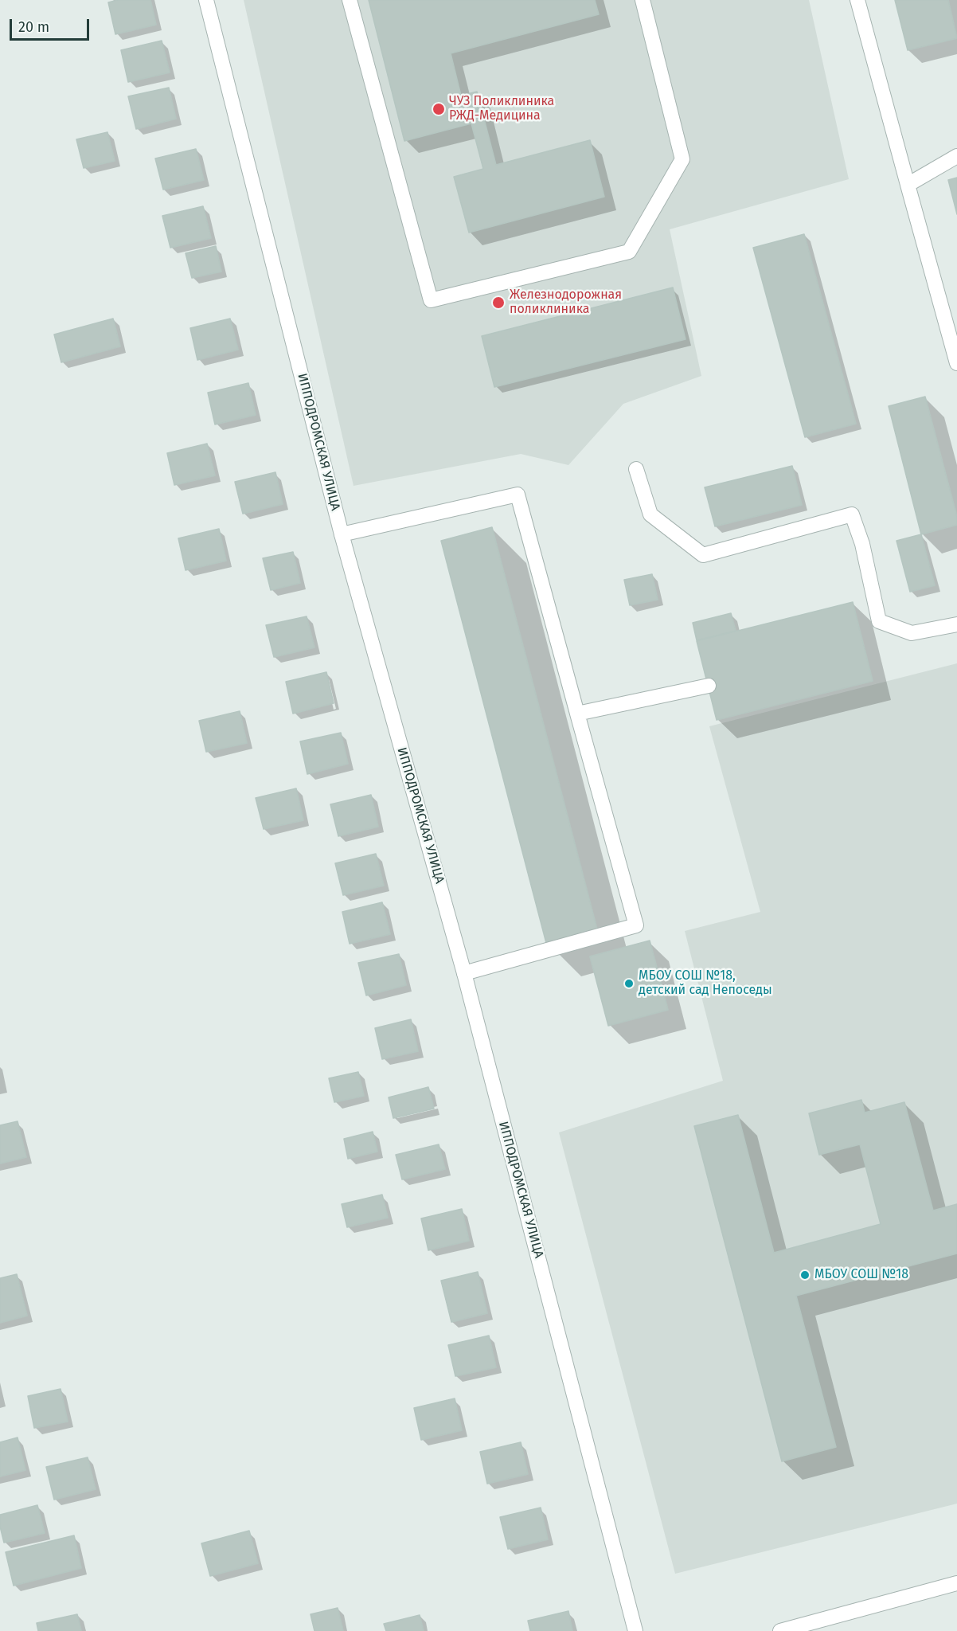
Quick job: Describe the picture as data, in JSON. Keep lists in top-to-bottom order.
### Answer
{
  "streets": {
    "street": ["ИППОДРОМСКАЯ УЛИЦА"]
  },
  "places": [
    "ЧУЗ Поликлиника РЖД-Медицина",
    "Железнодорожная поликлиника",
    "МБОУ СОШ №18, детский сад Непоседы",
    "МБОУ СОШ №18"
  ],
  "scale_bar": "20 m"
}
